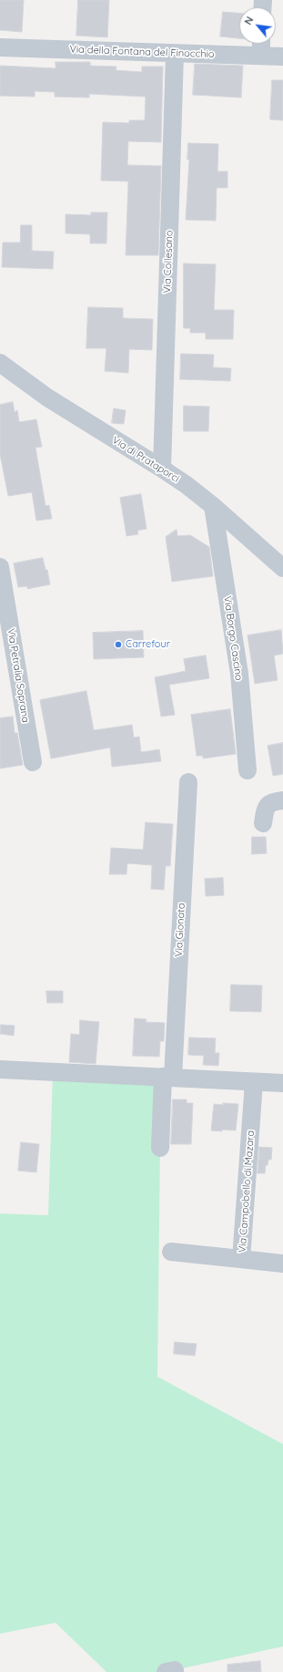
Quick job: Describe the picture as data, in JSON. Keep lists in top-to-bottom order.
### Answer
{
  "streets": {
    "street": [
      "Via della Fontana del Finocchio",
      "Via Collesano",
      "Via di Prataporci",
      "Via Borgo Cascino",
      "Via Petralia Soprana",
      "Via Gionata",
      "Via Campobello di Mazara"
    ]
  },
  "crossings": [
    ["Via della Fontana del Finocchio", "Via Collesano"],
    ["Via Collesano", "Via di Prataporci"],
    ["Via di Prataporci", "Via Borgo Cascino"]
  ],
  "places": ["Carrefour"],
  "north": "top left"
}
